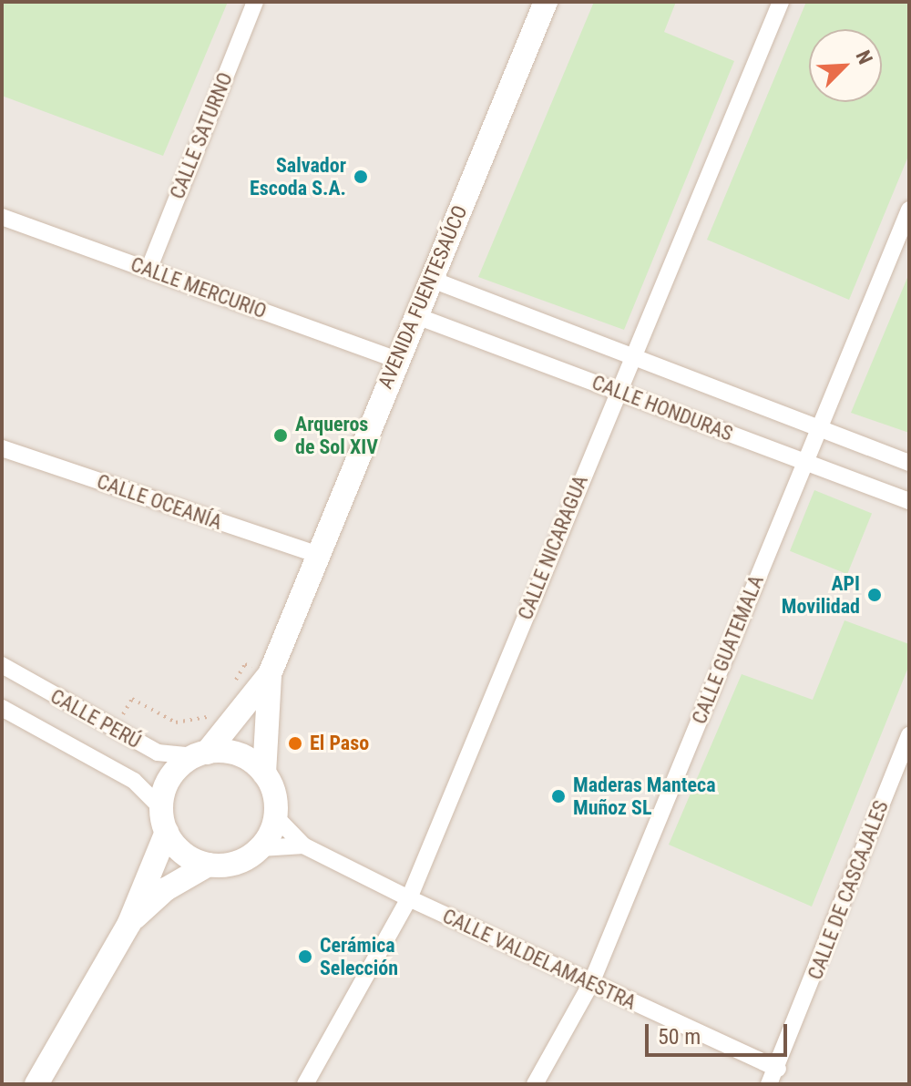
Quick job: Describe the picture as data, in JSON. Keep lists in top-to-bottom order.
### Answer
{
  "streets": {
    "street": [
      "CALLE SATURNO",
      "CALLE MERCURIO",
      "AVENIDA FUENTESAÚCO",
      "CALLE HONDURAS",
      "CALLE OCEANÍA",
      "CALLE NICARAGUA",
      "CALLE GUATEMALA",
      "CALLE PERÚ",
      "CALLE DE CASCAJALES",
      "CALLE VALDELAMAESTRA"
    ]
  },
  "crossings": [
    ["CALLE SATURNO", "CALLE MERCURIO"],
    ["CALLE MERCURIO", "AVENIDA FUENTESAÚCO"],
    ["AVENIDA FUENTESAÚCO", "CALLE HONDURAS"],
    ["AVENIDA FUENTESAÚCO", "CALLE OCEANÍA"],
    ["AVENIDA FUENTESAÚCO", "CALLE PERÚ"],
    ["AVENIDA FUENTESAÚCO", "CALLE VALDELAMAESTRA"],
    ["CALLE HONDURAS", "CALLE NICARAGUA"],
    ["CALLE HONDURAS", "CALLE GUATEMALA"],
    ["CALLE NICARAGUA", "CALLE VALDELAMAESTRA"],
    ["CALLE GUATEMALA", "CALLE VALDELAMAESTRA"],
    ["CALLE PERÚ", "CALLE VALDELAMAESTRA"],
    ["CALLE DE CASCAJALES", "CALLE VALDELAMAESTRA"]
  ],
  "places": [
    "Salvador Escoda S.A.",
    "Arqueros de Sol XIV",
    "API Movilidad",
    "El Paso",
    "Maderas Manteca Muñoz SL",
    "Cerámica Selección"
  ],
  "scale_bar": "50 m",
  "north": "top right"
}
